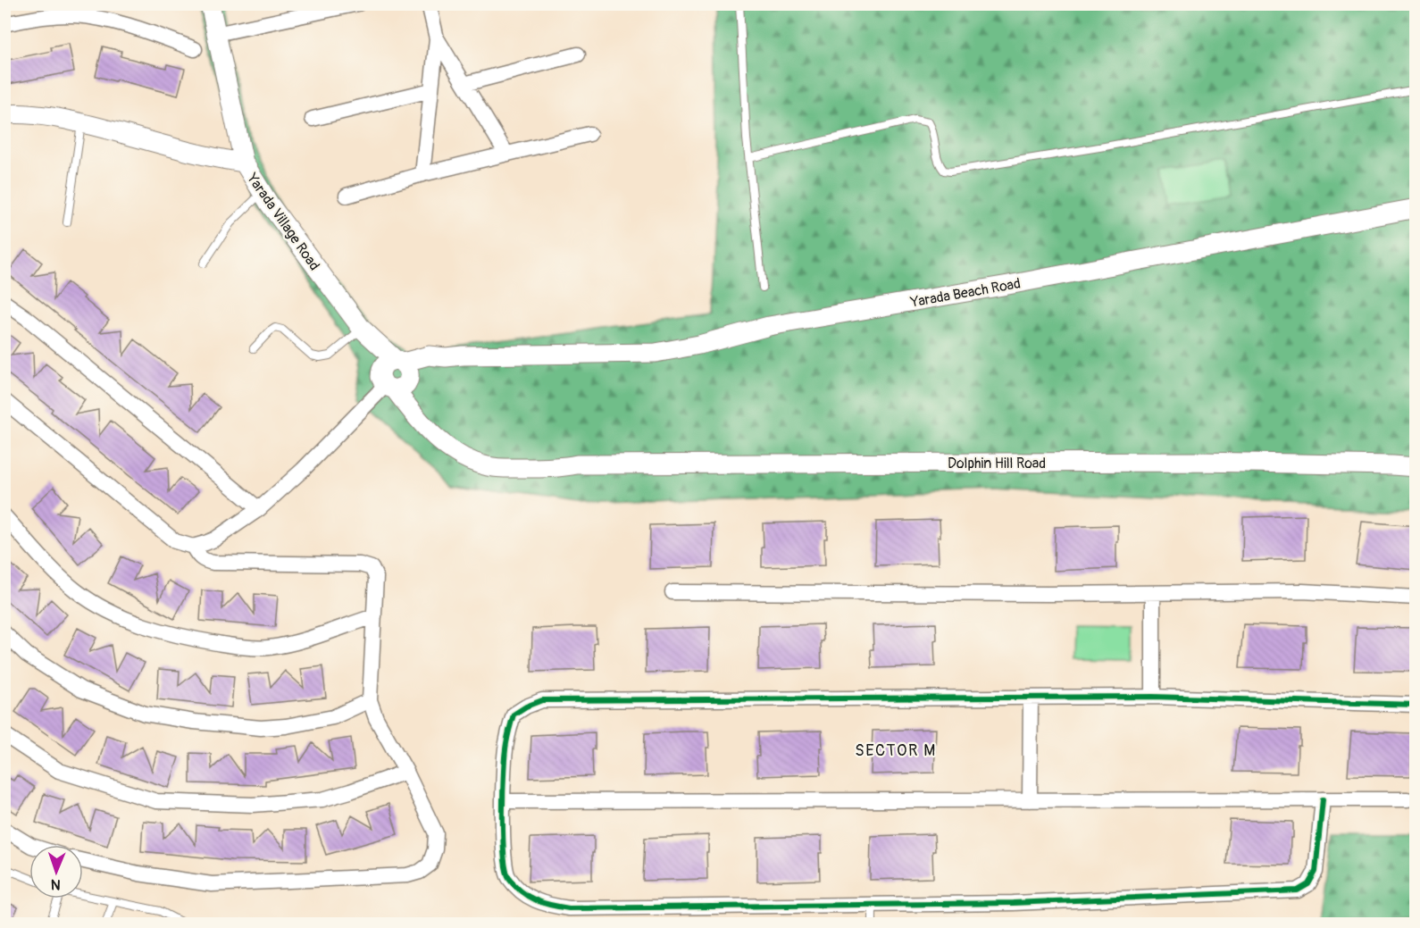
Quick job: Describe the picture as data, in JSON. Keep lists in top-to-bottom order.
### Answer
{
  "streets": {
    "street": ["Yarada Village Road", "Yarada Beach Road", "Dolphin Hill Road"]
  },
  "crossings": [
    ["Yarada Village Road", "Yarada Beach Road"],
    ["Yarada Village Road", "Dolphin Hill Road"],
    ["Yarada Beach Road", "Dolphin Hill Road"]
  ],
  "districts": ["SECTOR M"],
  "north": "bottom"
}
